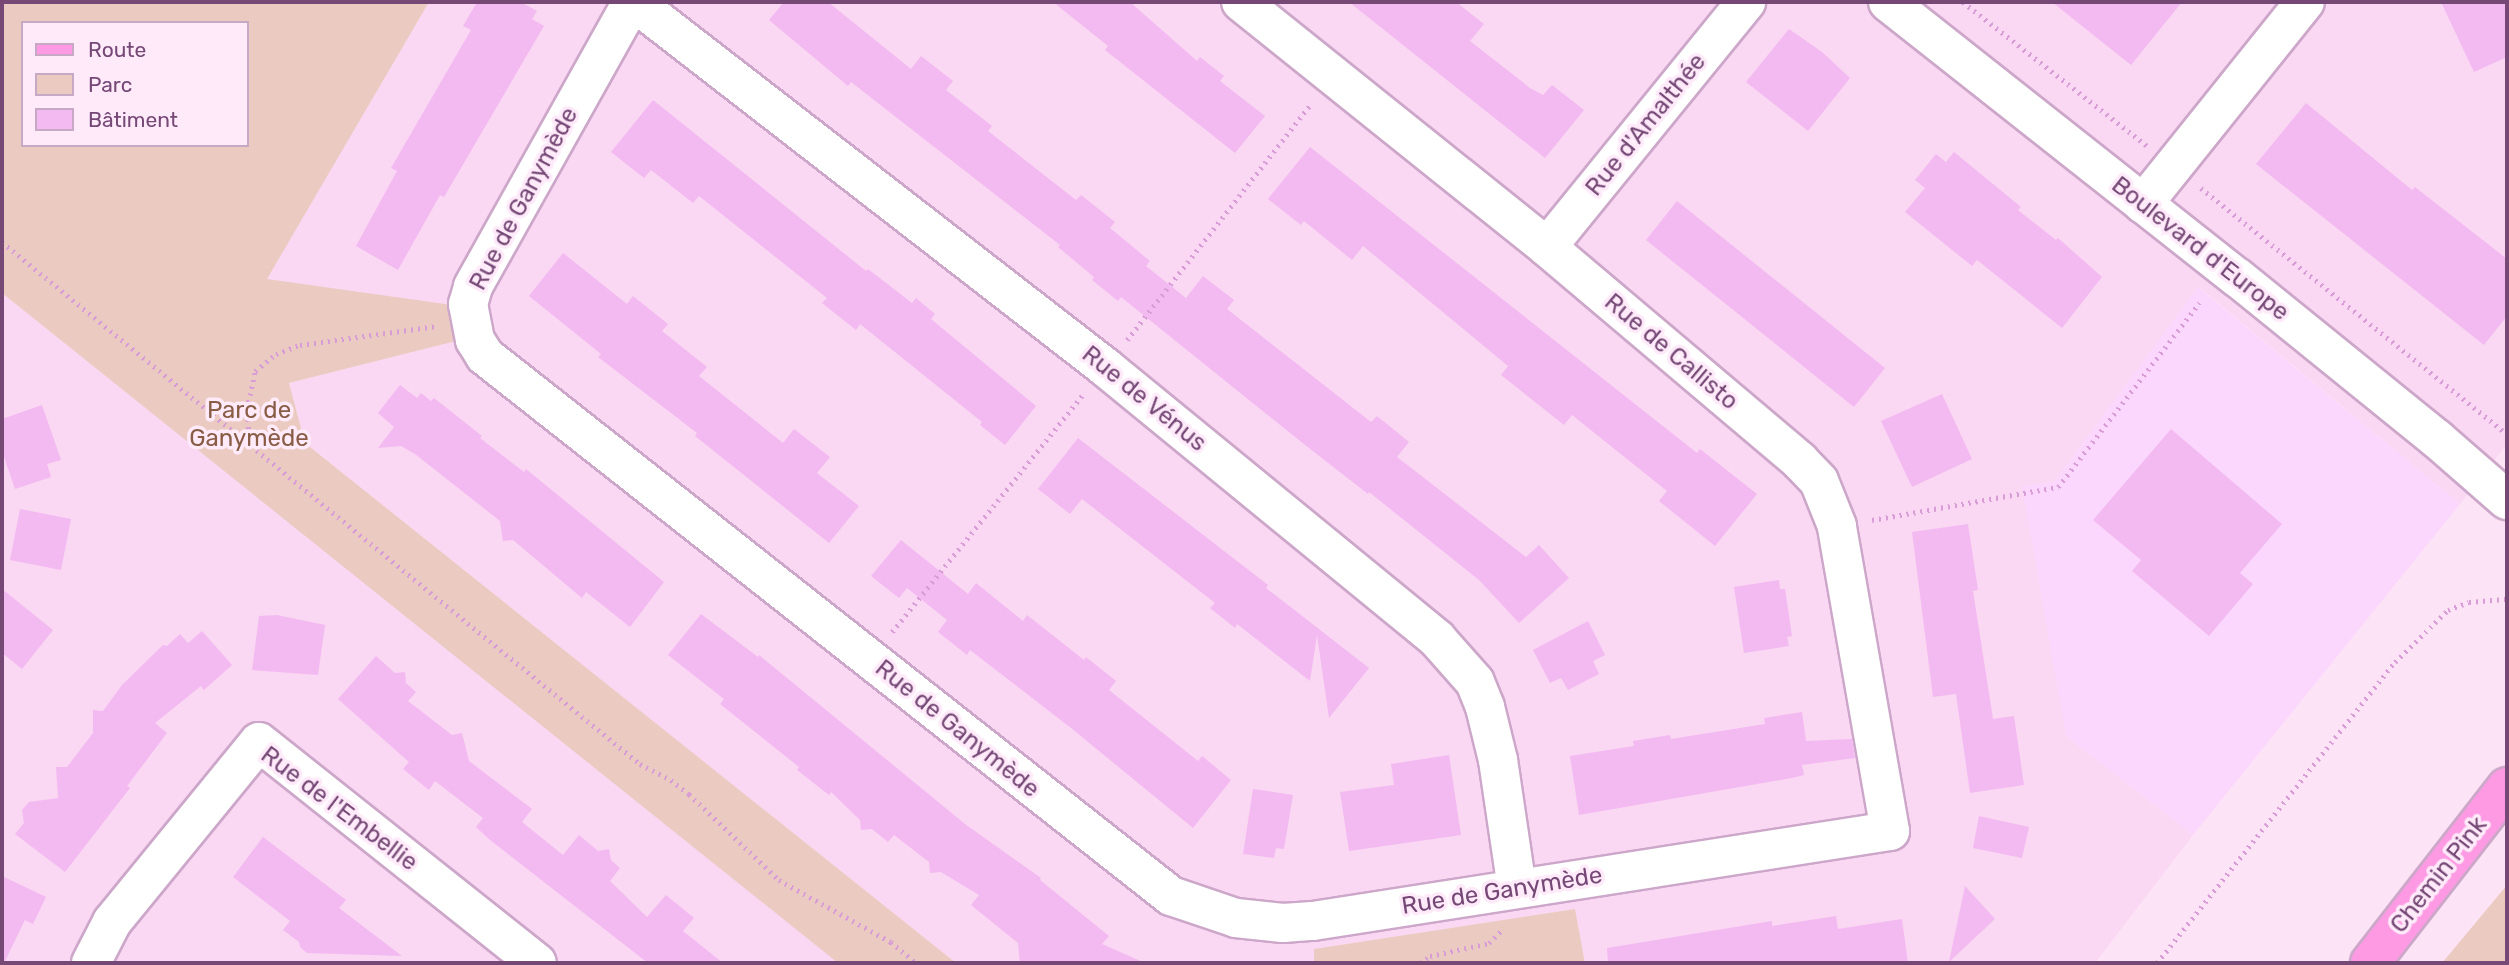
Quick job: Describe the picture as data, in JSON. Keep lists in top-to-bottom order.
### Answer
{
  "streets": {
    "main road": ["Chemin Pink"],
    "street": [
      "Rue d'Amalthée",
      "Rue de Ganymède",
      "Boulevard d'Europe",
      "Rue de Callisto",
      "Rue de Vénus",
      "Rue de l'Embellie"
    ]
  },
  "crossings": [
    ["Rue d'Amalthée", "Rue de Callisto"],
    ["Rue de Ganymède", "Rue de Callisto"],
    ["Rue de Ganymède", "Rue de Vénus"]
  ],
  "parks": ["Parc de Ganymède"],
  "legend": ["Route", "Parc", "Bâtiment"]
}
